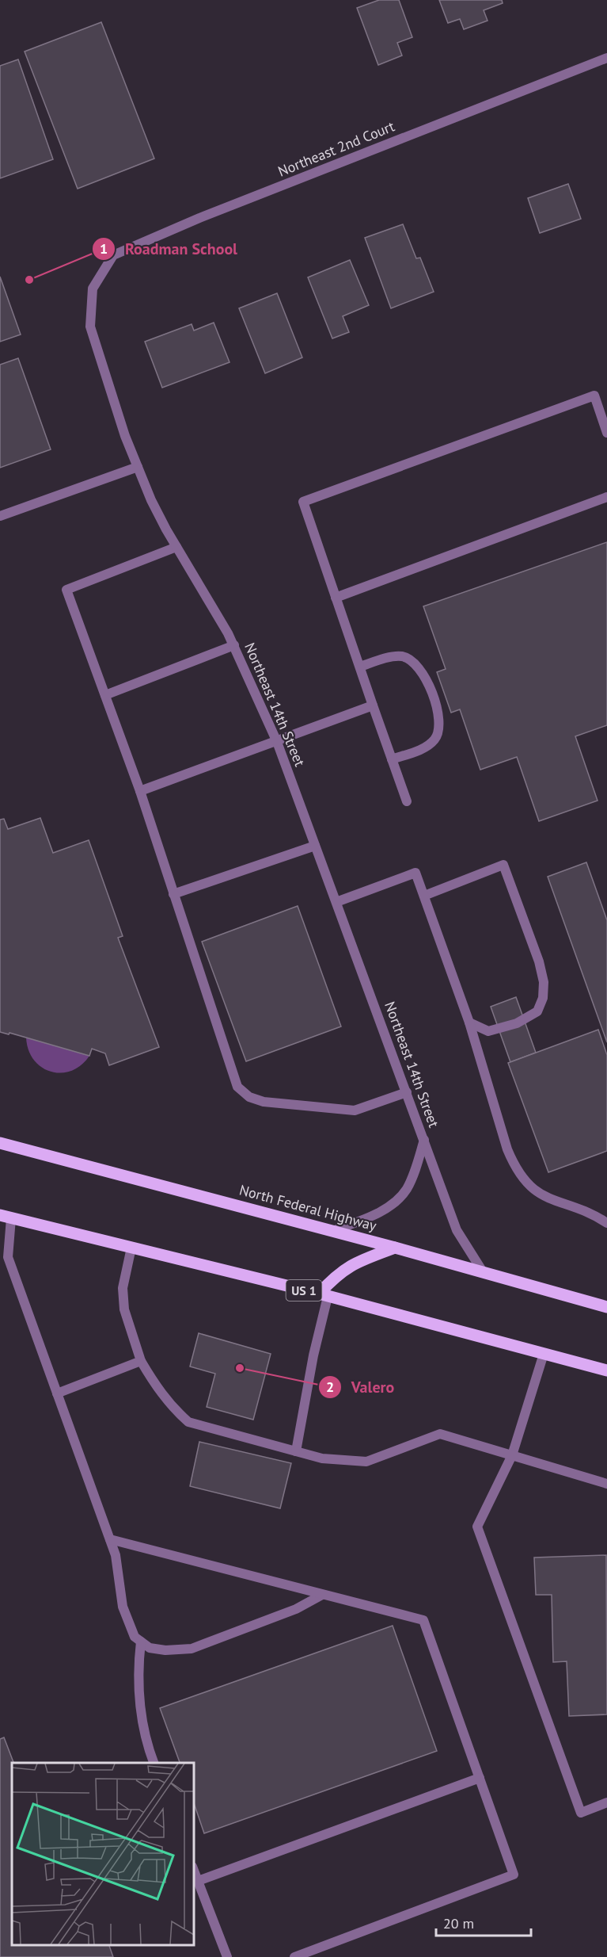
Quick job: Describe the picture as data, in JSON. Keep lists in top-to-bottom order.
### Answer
{
  "streets": {
    "main road": ["North Federal Highway", "US 1"],
    "street": ["Northeast 2nd Court", "Northeast 14th Street"]
  },
  "crossings": [
    ["Northeast 2nd Court", "Northeast 14th Street"],
    ["Northeast 14th Street", "North Federal Highway"]
  ],
  "places": ["Roadman School", "Valero"],
  "scale_bar": "20 m"
}
